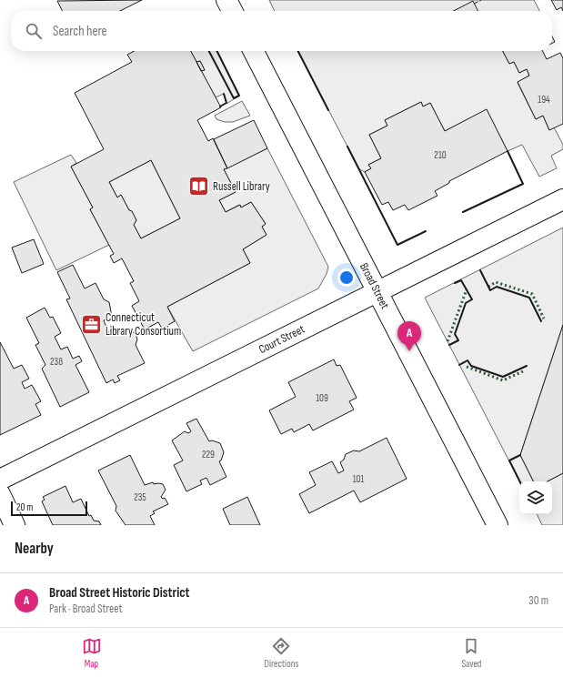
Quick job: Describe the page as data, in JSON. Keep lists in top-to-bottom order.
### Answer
{
  "streets": {
    "street": ["Broad Street", "Court Street"]
  },
  "crossings": [
    ["Broad Street", "Court Street"]
  ],
  "places": {
    "library": ["Russell Library"],
    "office": ["Connecticut Library Consortium"]
  },
  "house_numbers": [
    "194",
    "210",
    "238",
    "109",
    "229",
    "101",
    "235"
  ],
  "scale_bar": "20 m",
  "page": {
    "search": "Search here",
    "pins": "A",
    "scale": "20 m",
    "heading": "Nearby",
    "list": [
      {
        "mark": "A",
        "name": "Broad Street Historic District",
        "note": "Park · Broad Street",
        "value": "30 m"
      }
    ],
    "nav": ["Map", "Directions", "Saved"]
  }
}
